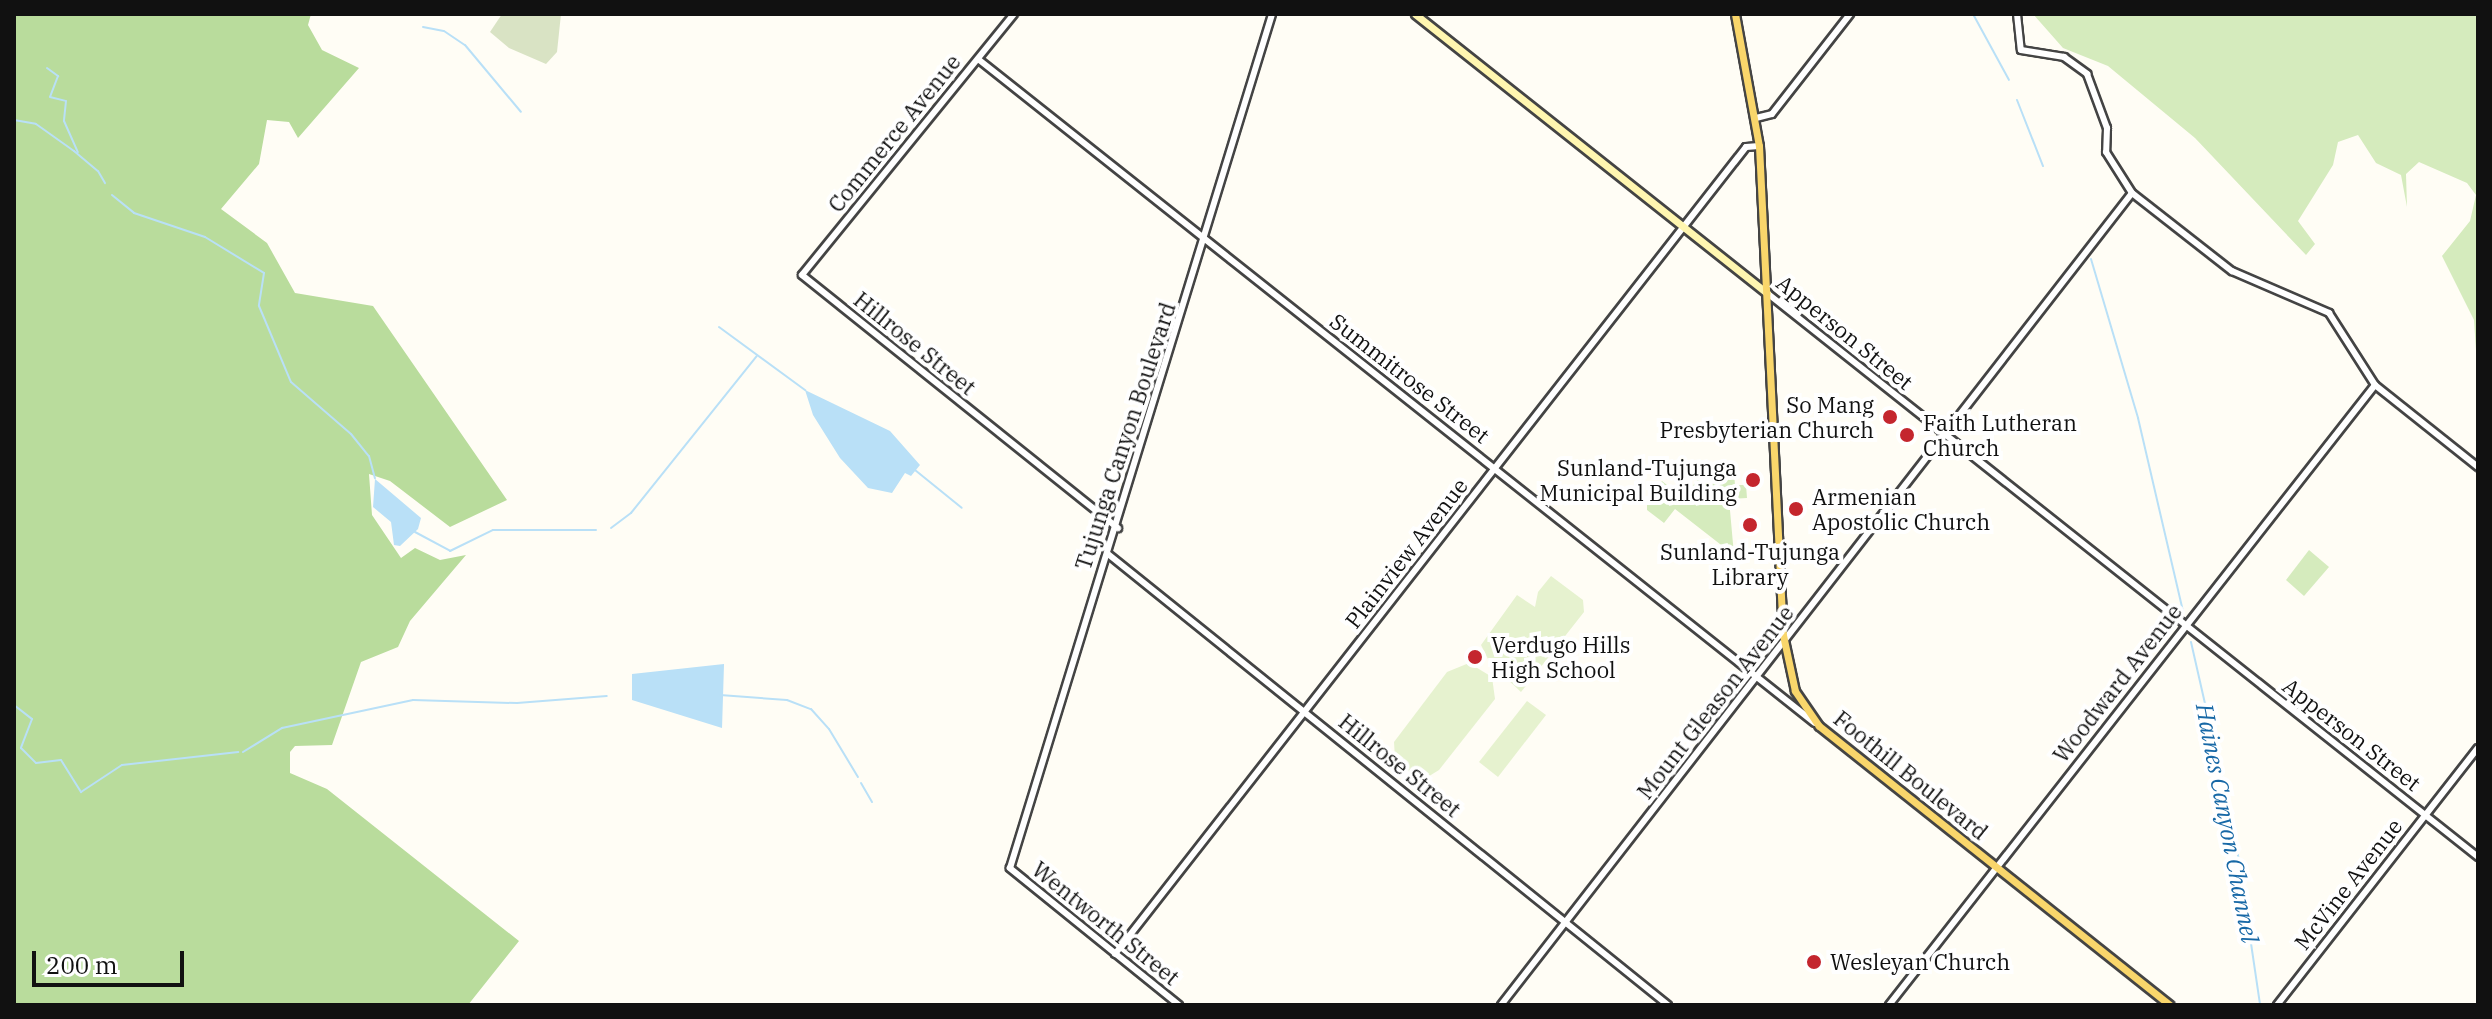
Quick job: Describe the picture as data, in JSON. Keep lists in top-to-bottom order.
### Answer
{
  "streets": {
    "main road": ["Apperson Street", "Foothill Boulevard"],
    "street": [
      "Commerce Avenue",
      "Hillrose Street",
      "Summitrose Street",
      "Tujunga Canyon Boulevard",
      "Plainview Avenue",
      "Woodward Avenue",
      "Mount Gleason Avenue",
      "McVine Avenue",
      "Wentworth Street"
    ]
  },
  "crossings": [
    ["Commerce Avenue", "Hillrose Street"],
    ["Commerce Avenue", "Summitrose Street"],
    ["Apperson Street", "Plainview Avenue"],
    ["Apperson Street", "Woodward Avenue"],
    ["Apperson Street", "Mount Gleason Avenue"],
    ["Apperson Street", "Foothill Boulevard"],
    ["Apperson Street", "McVine Avenue"],
    ["Hillrose Street", "Tujunga Canyon Boulevard"],
    ["Hillrose Street", "Plainview Avenue"],
    ["Hillrose Street", "Mount Gleason Avenue"],
    ["Summitrose Street", "Tujunga Canyon Boulevard"],
    ["Summitrose Street", "Plainview Avenue"],
    ["Summitrose Street", "Mount Gleason Avenue"],
    ["Summitrose Street", "Foothill Boulevard"],
    ["Tujunga Canyon Boulevard", "Wentworth Street"],
    ["Plainview Avenue", "Foothill Boulevard"],
    ["Plainview Avenue", "Wentworth Street"],
    ["Woodward Avenue", "Foothill Boulevard"],
    ["Mount Gleason Avenue", "Foothill Boulevard"]
  ],
  "water": ["Haines Canyon Channel"],
  "places": [
    "So Mang Presbyterian Church",
    "Faith Lutheran Church",
    "Sunland-Tujunga Municipal Building",
    "Armenian Apostolic Church",
    "Sunland-Tujunga Library",
    "Verdugo Hills High School",
    "Wesleyan Church"
  ],
  "scale_bar": "200 m"
}
